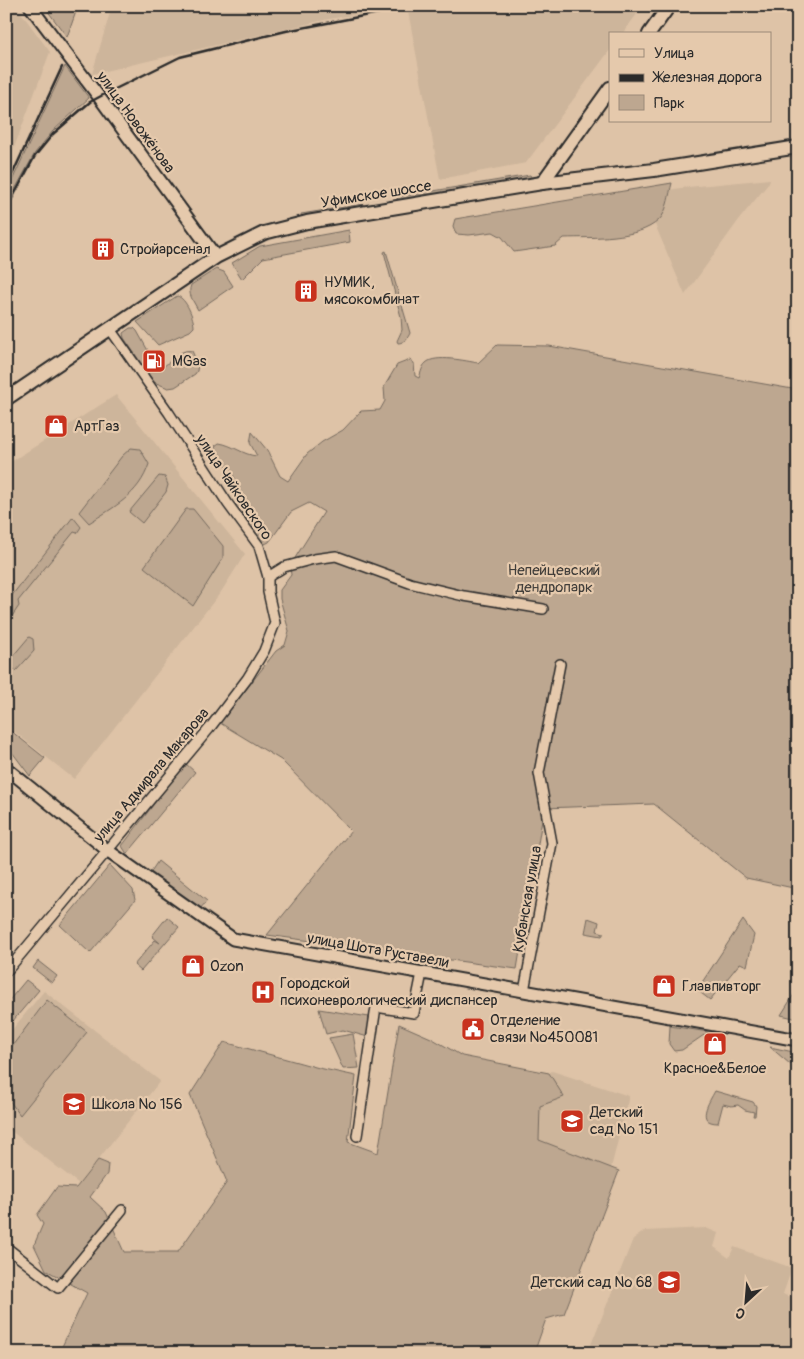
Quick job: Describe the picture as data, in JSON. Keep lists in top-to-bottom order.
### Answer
{
  "streets": {
    "main road": ["Уфимское шоссе"],
    "street": [
      "улица Новожёнова",
      "улица Чайковского",
      "улица Адмирала Макарова",
      "Кубанская улица",
      "улица Шота Руставели"
    ]
  },
  "crossings": [
    ["улица Новожёнова", "Уфимское шоссе"],
    ["Уфимское шоссе", "улица Чайковского"],
    ["улица Чайковского", "улица Адмирала Макарова"],
    ["улица Адмирала Макарова", "улица Шота Руставели"],
    ["Кубанская улица", "улица Шота Руставели"]
  ],
  "parks": ["Непейцевский дендропарк"],
  "places": {
    "building": ["Стройарсенал", "НУМИК, мясокомбинат"],
    "fuel station": ["MGas"],
    "shop": [
      "АртГаз",
      "Ozon",
      "Главпивторг",
      "Красное&Белое"
    ],
    "hospital": ["Городской психоневрологический диспансер"],
    "public building": ["Отделение связи №450081"],
    "school or university": ["Школа № 156", "Детский сад № 151", "Детский сад № 68"]
  },
  "legend": ["Улица", "Железная дорога", "Парк"],
  "north": "bottom left"
}
